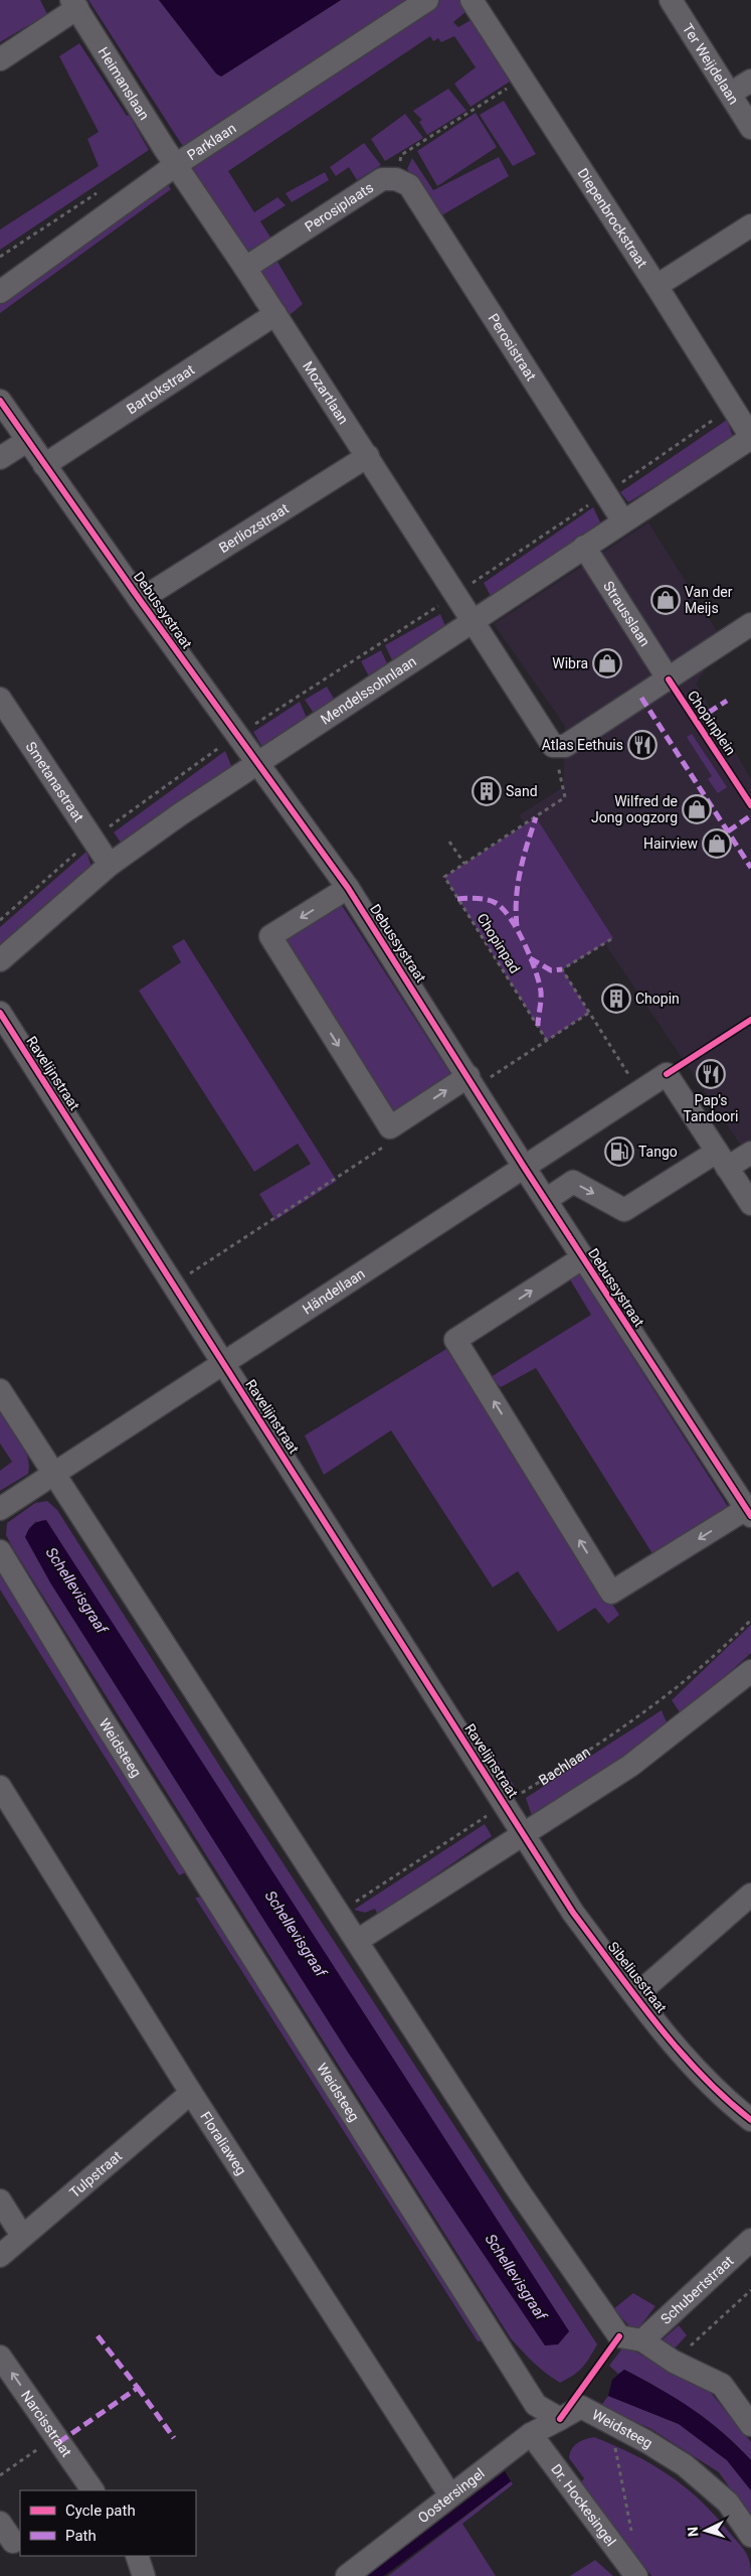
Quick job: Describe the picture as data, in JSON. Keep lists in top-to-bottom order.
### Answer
{
  "streets": {
    "street": [
      "Ter Weijdelaan",
      "Heimanslaan",
      "Parklaan",
      "Perosiplaats",
      "Diepenbrockstraat",
      "Perosistraat",
      "Bartokstraat",
      "Mozartlaan",
      "Berliozstraat",
      "Debussystraat",
      "Strausslaan",
      "Mendelssohnlaan",
      "Smetanastraat",
      "Ravelijnstraat",
      "Händellaan",
      "Weidsteeg",
      "Sibeliusstraat",
      "Floraliaweg",
      "Tulpstraat",
      "Schubertstraat",
      "Narcisstraat",
      "Oostersingel",
      "Dr. Hockesingel"
    ],
    "path": ["Chopinpad", "Bachlaan"],
    "cycle path": ["Chopinplein"]
  },
  "crossings": [
    ["Heimanslaan", "Parklaan"],
    ["Heimanslaan", "Mozartlaan"],
    ["Parklaan", "Mozartlaan"],
    ["Perosiplaats", "Perosistraat"],
    ["Perosiplaats", "Mozartlaan"],
    ["Diepenbrockstraat", "Mendelssohnlaan"],
    ["Perosistraat", "Mendelssohnlaan"],
    ["Bartokstraat", "Mozartlaan"],
    ["Bartokstraat", "Debussystraat"],
    ["Mozartlaan", "Berliozstraat"],
    ["Mozartlaan", "Mendelssohnlaan"],
    ["Berliozstraat", "Debussystraat"],
    ["Debussystraat", "Mendelssohnlaan"],
    ["Debussystraat", "Händellaan"],
    ["Strausslaan", "Mendelssohnlaan"],
    ["Mendelssohnlaan", "Smetanastraat"],
    ["Ravelijnstraat", "Händellaan"],
    ["Ravelijnstraat", "Bachlaan"],
    ["Ravelijnstraat", "Sibeliusstraat"],
    ["Weidsteeg", "Oostersingel"],
    ["Floraliaweg", "Tulpstraat"],
    ["Floraliaweg", "Oostersingel"],
    ["Oostersingel", "Dr. Hockesingel"]
  ],
  "one_way": ["Narcisstraat"],
  "water": ["Schellevisgraaf"],
  "places": {
    "shop": [
      "Van der Meijs",
      "Wibra",
      "Wilfred de Jong oogzorg",
      "Hairview"
    ],
    "restaurant": ["Atlas Eethuis", "Pap's Tandoori"],
    "building": ["Sand", "Chopin"],
    "fuel station": ["Tango"]
  },
  "legend": ["Cycle path", "Path"],
  "north": "left"
}
